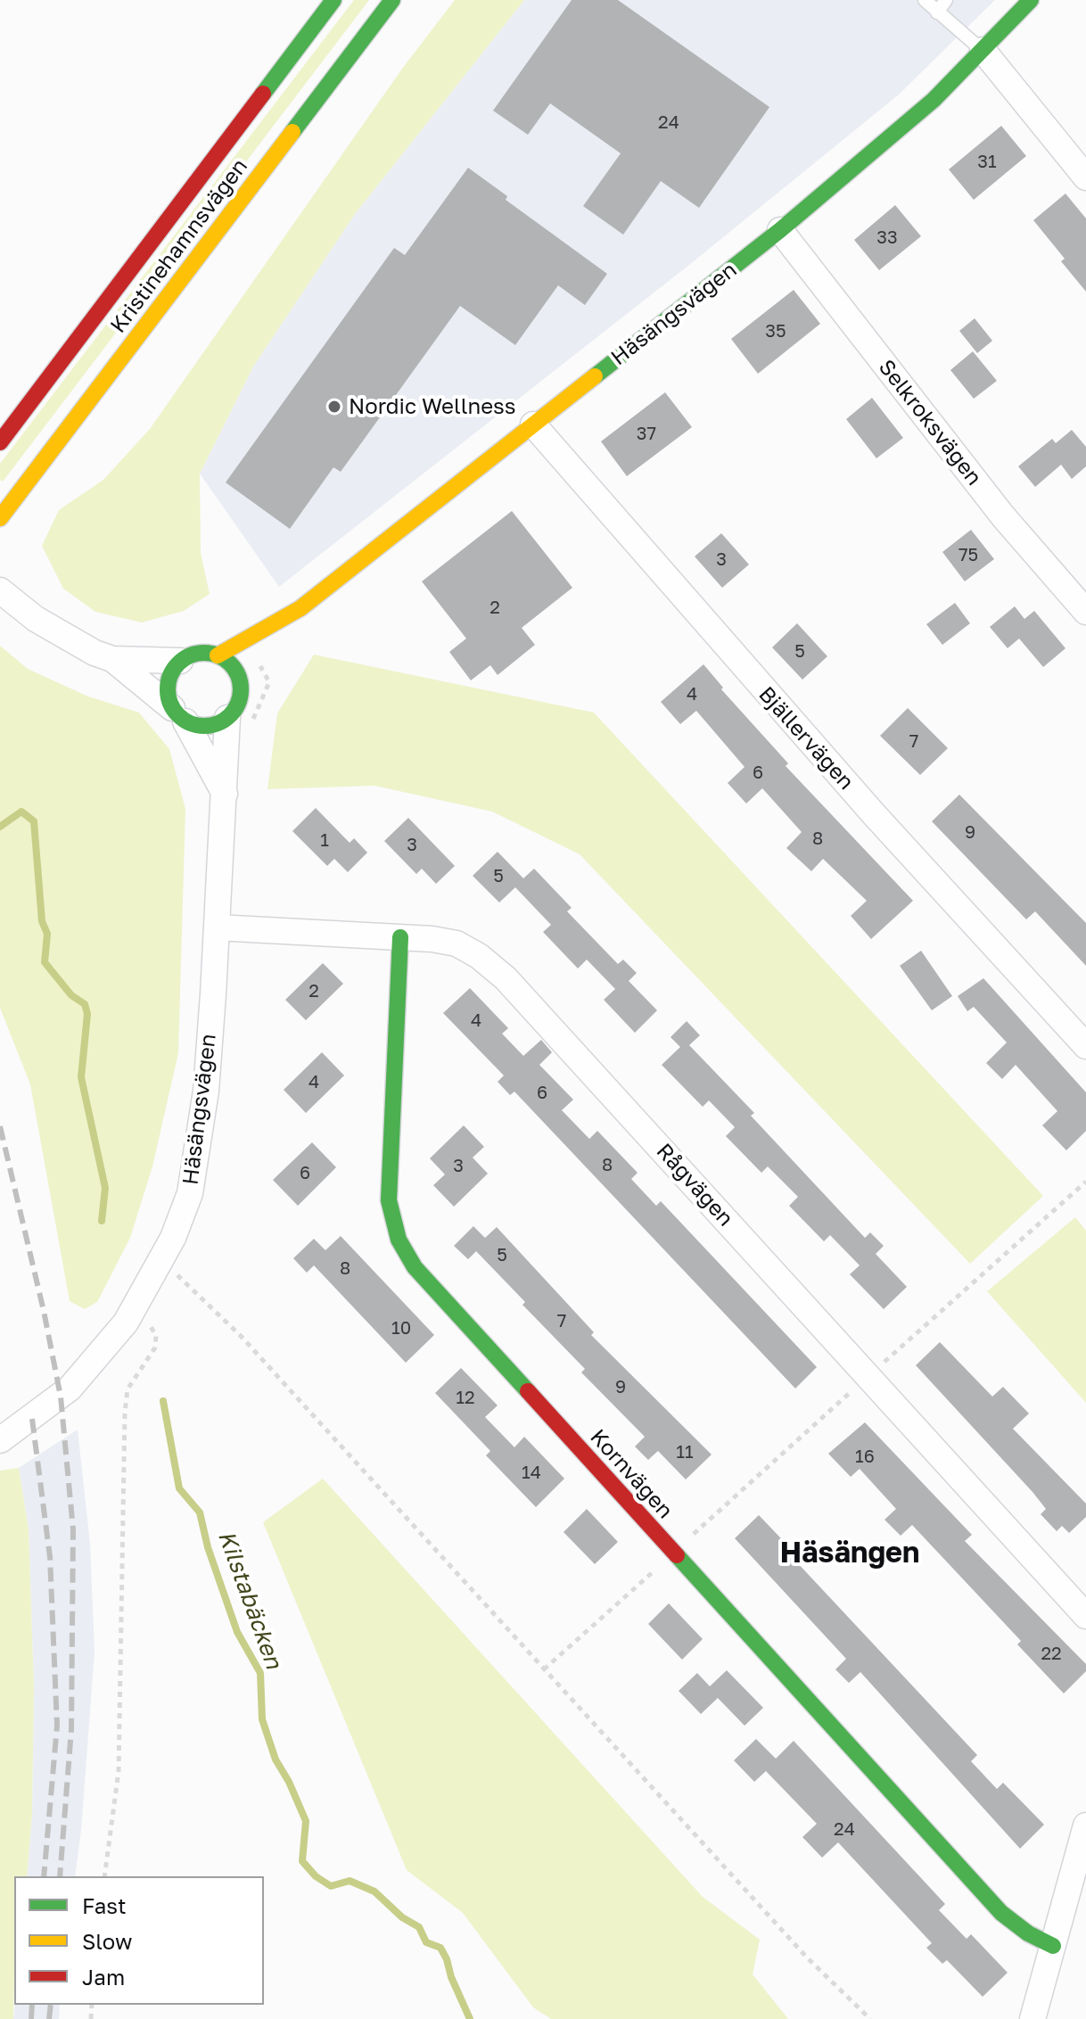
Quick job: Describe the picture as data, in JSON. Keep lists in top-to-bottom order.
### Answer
{
  "streets": {
    "main road": ["Kristinehamnsvägen", "Häsängsvägen", "Kornvägen"],
    "street": ["Selkroksvägen", "Bjällervägen", "Rågvägen"]
  },
  "crossings": [
    ["Häsängsvägen", "Selkroksvägen"],
    ["Häsängsvägen", "Bjällervägen"],
    ["Häsängsvägen", "Rågvägen"],
    ["Rågvägen", "Kornvägen"]
  ],
  "districts": ["Häsängen"],
  "water": ["Kilstabäcken"],
  "places": ["Nordic Wellness"],
  "house_numbers": [
    "24",
    "31",
    "33",
    "35",
    "37",
    "75",
    "3",
    "2",
    "5",
    "4",
    "7",
    "6",
    "9",
    "8",
    "1",
    "3",
    "5",
    "2",
    "4",
    "4",
    "6",
    "8",
    "3",
    "6",
    "5",
    "8",
    "7",
    "10",
    "9",
    "12",
    "11",
    "16",
    "14",
    "22",
    "24"
  ],
  "legend": ["Fast", "Slow", "Jam"]
}
